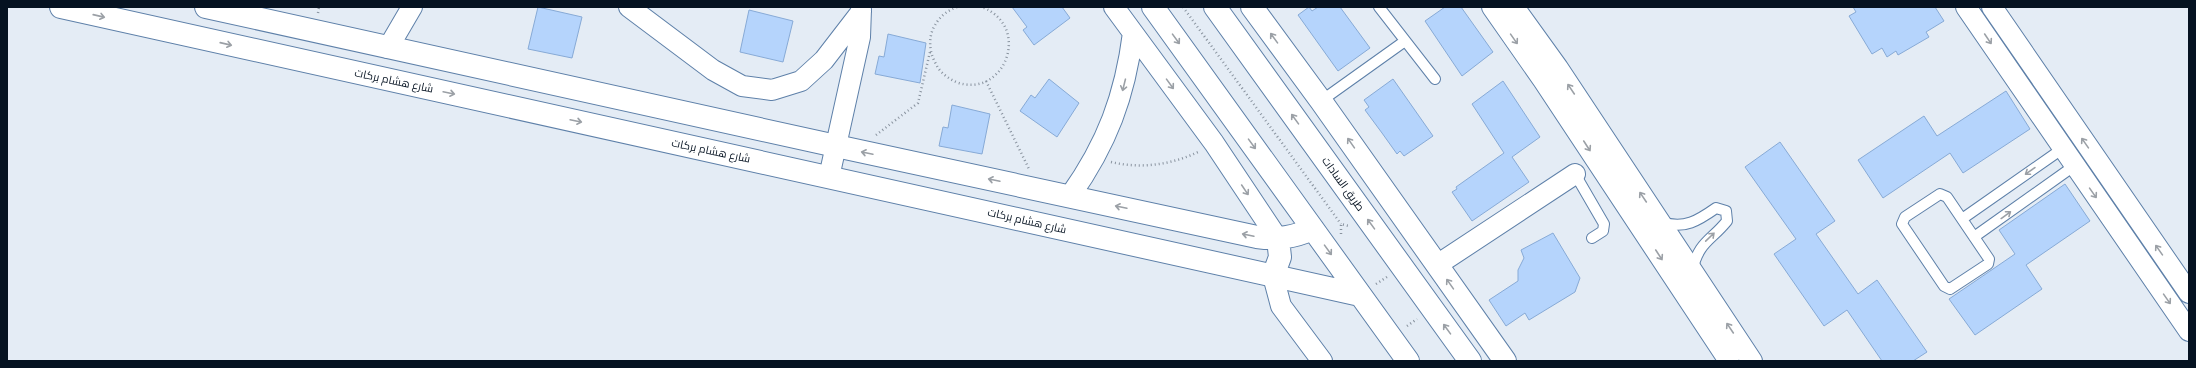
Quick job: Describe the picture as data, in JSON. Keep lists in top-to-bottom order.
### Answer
{
  "streets": {
    "street": ["شارع هشام بركات", "طريق السادات"]
  }
}
